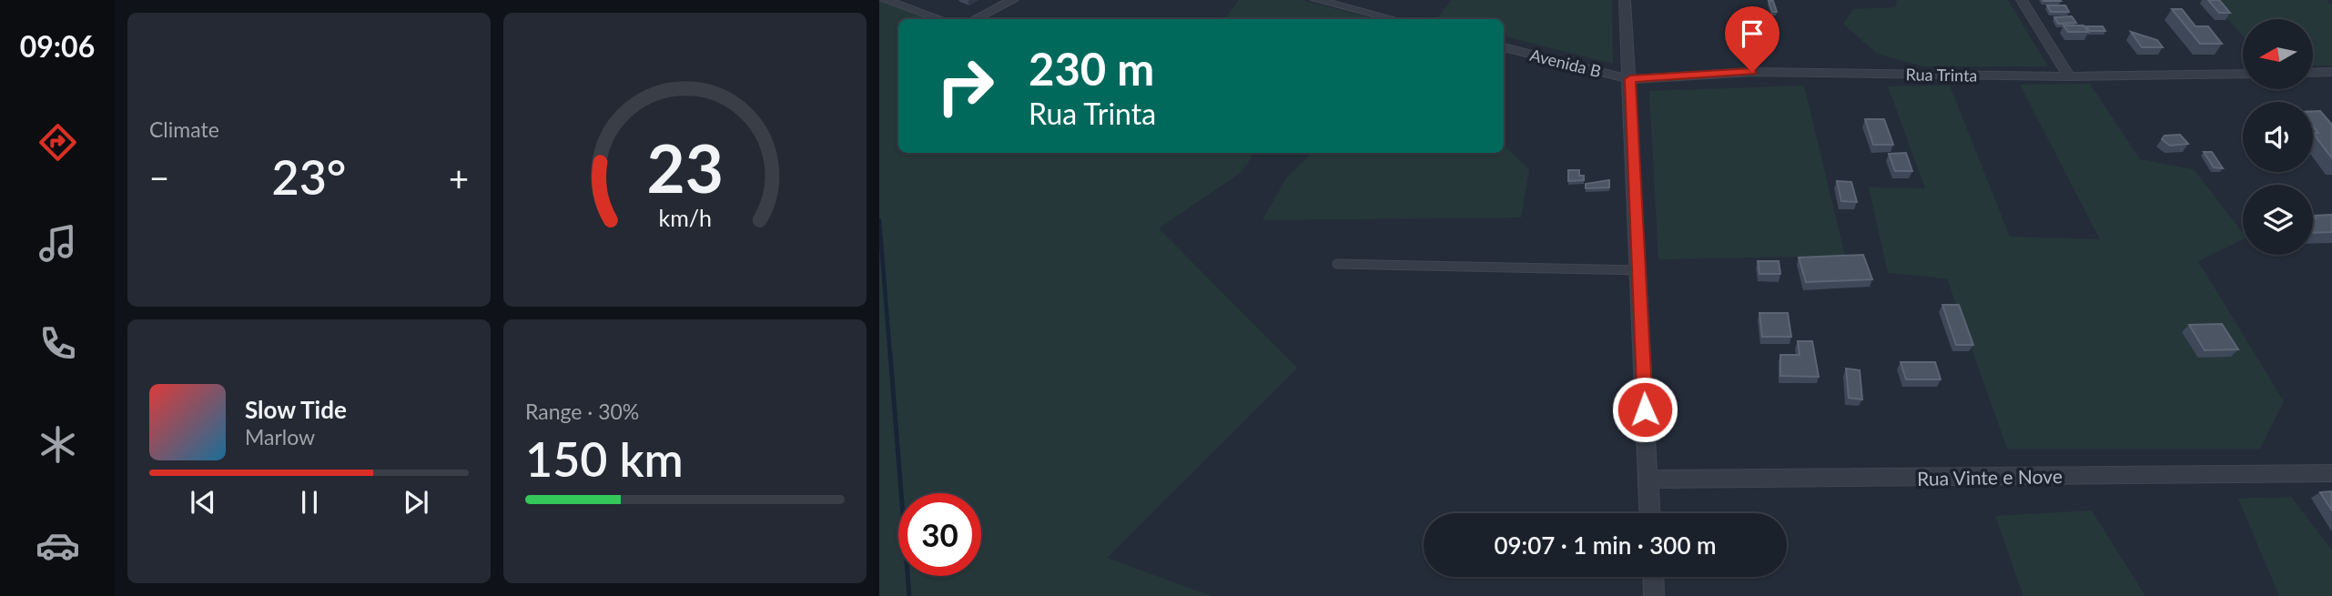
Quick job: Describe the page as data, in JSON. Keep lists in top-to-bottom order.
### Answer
{
  "streets": {
    "street": ["Avenida B", "Rua Trinta", "Rua Vinte e Nove"]
  },
  "crossings": [
    ["Avenida B", "Rua Trinta"]
  ],
  "north": "left",
  "page": {
    "tabs": "09:06",
    "tile": [
      "Climate",
      ["Range · 30%", "150 km"]
    ],
    "turn": ["230 m", "Rua Trinta"],
    "heat": ["−", "23°", "+"],
    "song": ["Slow Tide", "Marlow"],
    "limit": "30",
    "trip": "09:07 · 1 min · 300 m",
    "gauge": ["23", "km/h"]
  }
}
